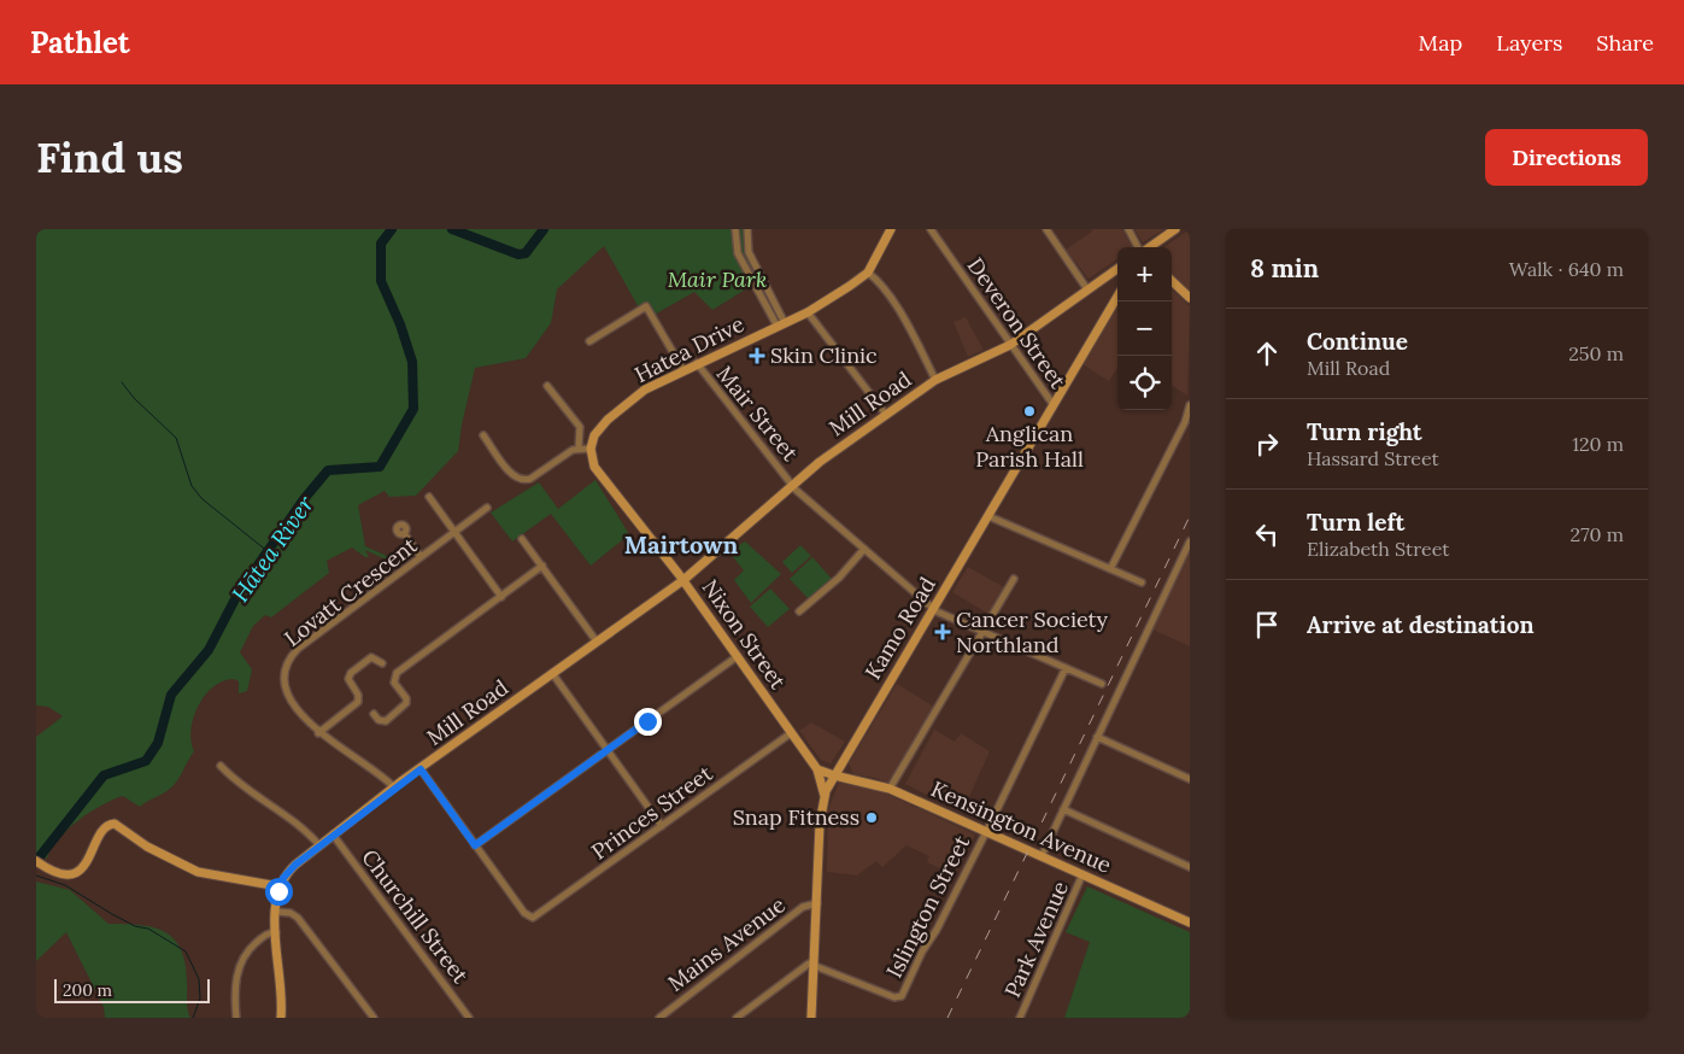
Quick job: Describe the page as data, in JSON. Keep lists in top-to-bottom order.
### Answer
{
  "streets": {
    "main road": [
      "Hatea Drive",
      "Mill Road",
      "Kamo Road",
      "Nixon Street",
      "Kensington Avenue"
    ],
    "street": [
      "Deveron Street",
      "Mair Street",
      "Lovatt Crescent",
      "Princes Street",
      "Islington Street",
      "Churchill Street",
      "Park Avenue",
      "Mains Avenue"
    ]
  },
  "crossings": [
    ["Deveron Street", "Mill Road"],
    ["Deveron Street", "Kamo Road"],
    ["Hatea Drive", "Mair Street"],
    ["Hatea Drive", "Nixon Street"],
    ["Mill Road", "Mair Street"],
    ["Mill Road", "Lovatt Crescent"],
    ["Mill Road", "Nixon Street"],
    ["Mill Road", "Churchill Street"],
    ["Mair Street", "Kamo Road"],
    ["Mair Street", "Islington Street"],
    ["Kamo Road", "Kensington Avenue"],
    ["Kamo Road", "Islington Street"],
    ["Kamo Road", "Mains Avenue"],
    ["Nixon Street", "Princes Street"],
    ["Kensington Avenue", "Islington Street"],
    ["Kensington Avenue", "Park Avenue"]
  ],
  "districts": ["Mairtown"],
  "water": ["Hātea River"],
  "parks": ["Mair Park"],
  "places": {
    "health": ["Skin Clinic", "Cancer Society Northland"],
    "other": ["Anglican Parish Hall", "Snap Fitness"]
  },
  "scale_bar": "200 m",
  "page": {
    "header": "Pathlet",
    "nav": ["Map", "Layers", "Share"],
    "buttons": "Directions",
    "title": "Find us",
    "heading": ["8 min", "Walk · 640 m"],
    "map_buttons": ["+", "−"],
    "list": [
      ["Continue", "Mill Road", "250 m"],
      ["Turn right", "Hassard Street", "120 m"],
      ["Turn left", "Elizabeth Street", "270 m"],
      "Arrive at destination"
    ],
    "scale": "200 m"
  }
}
